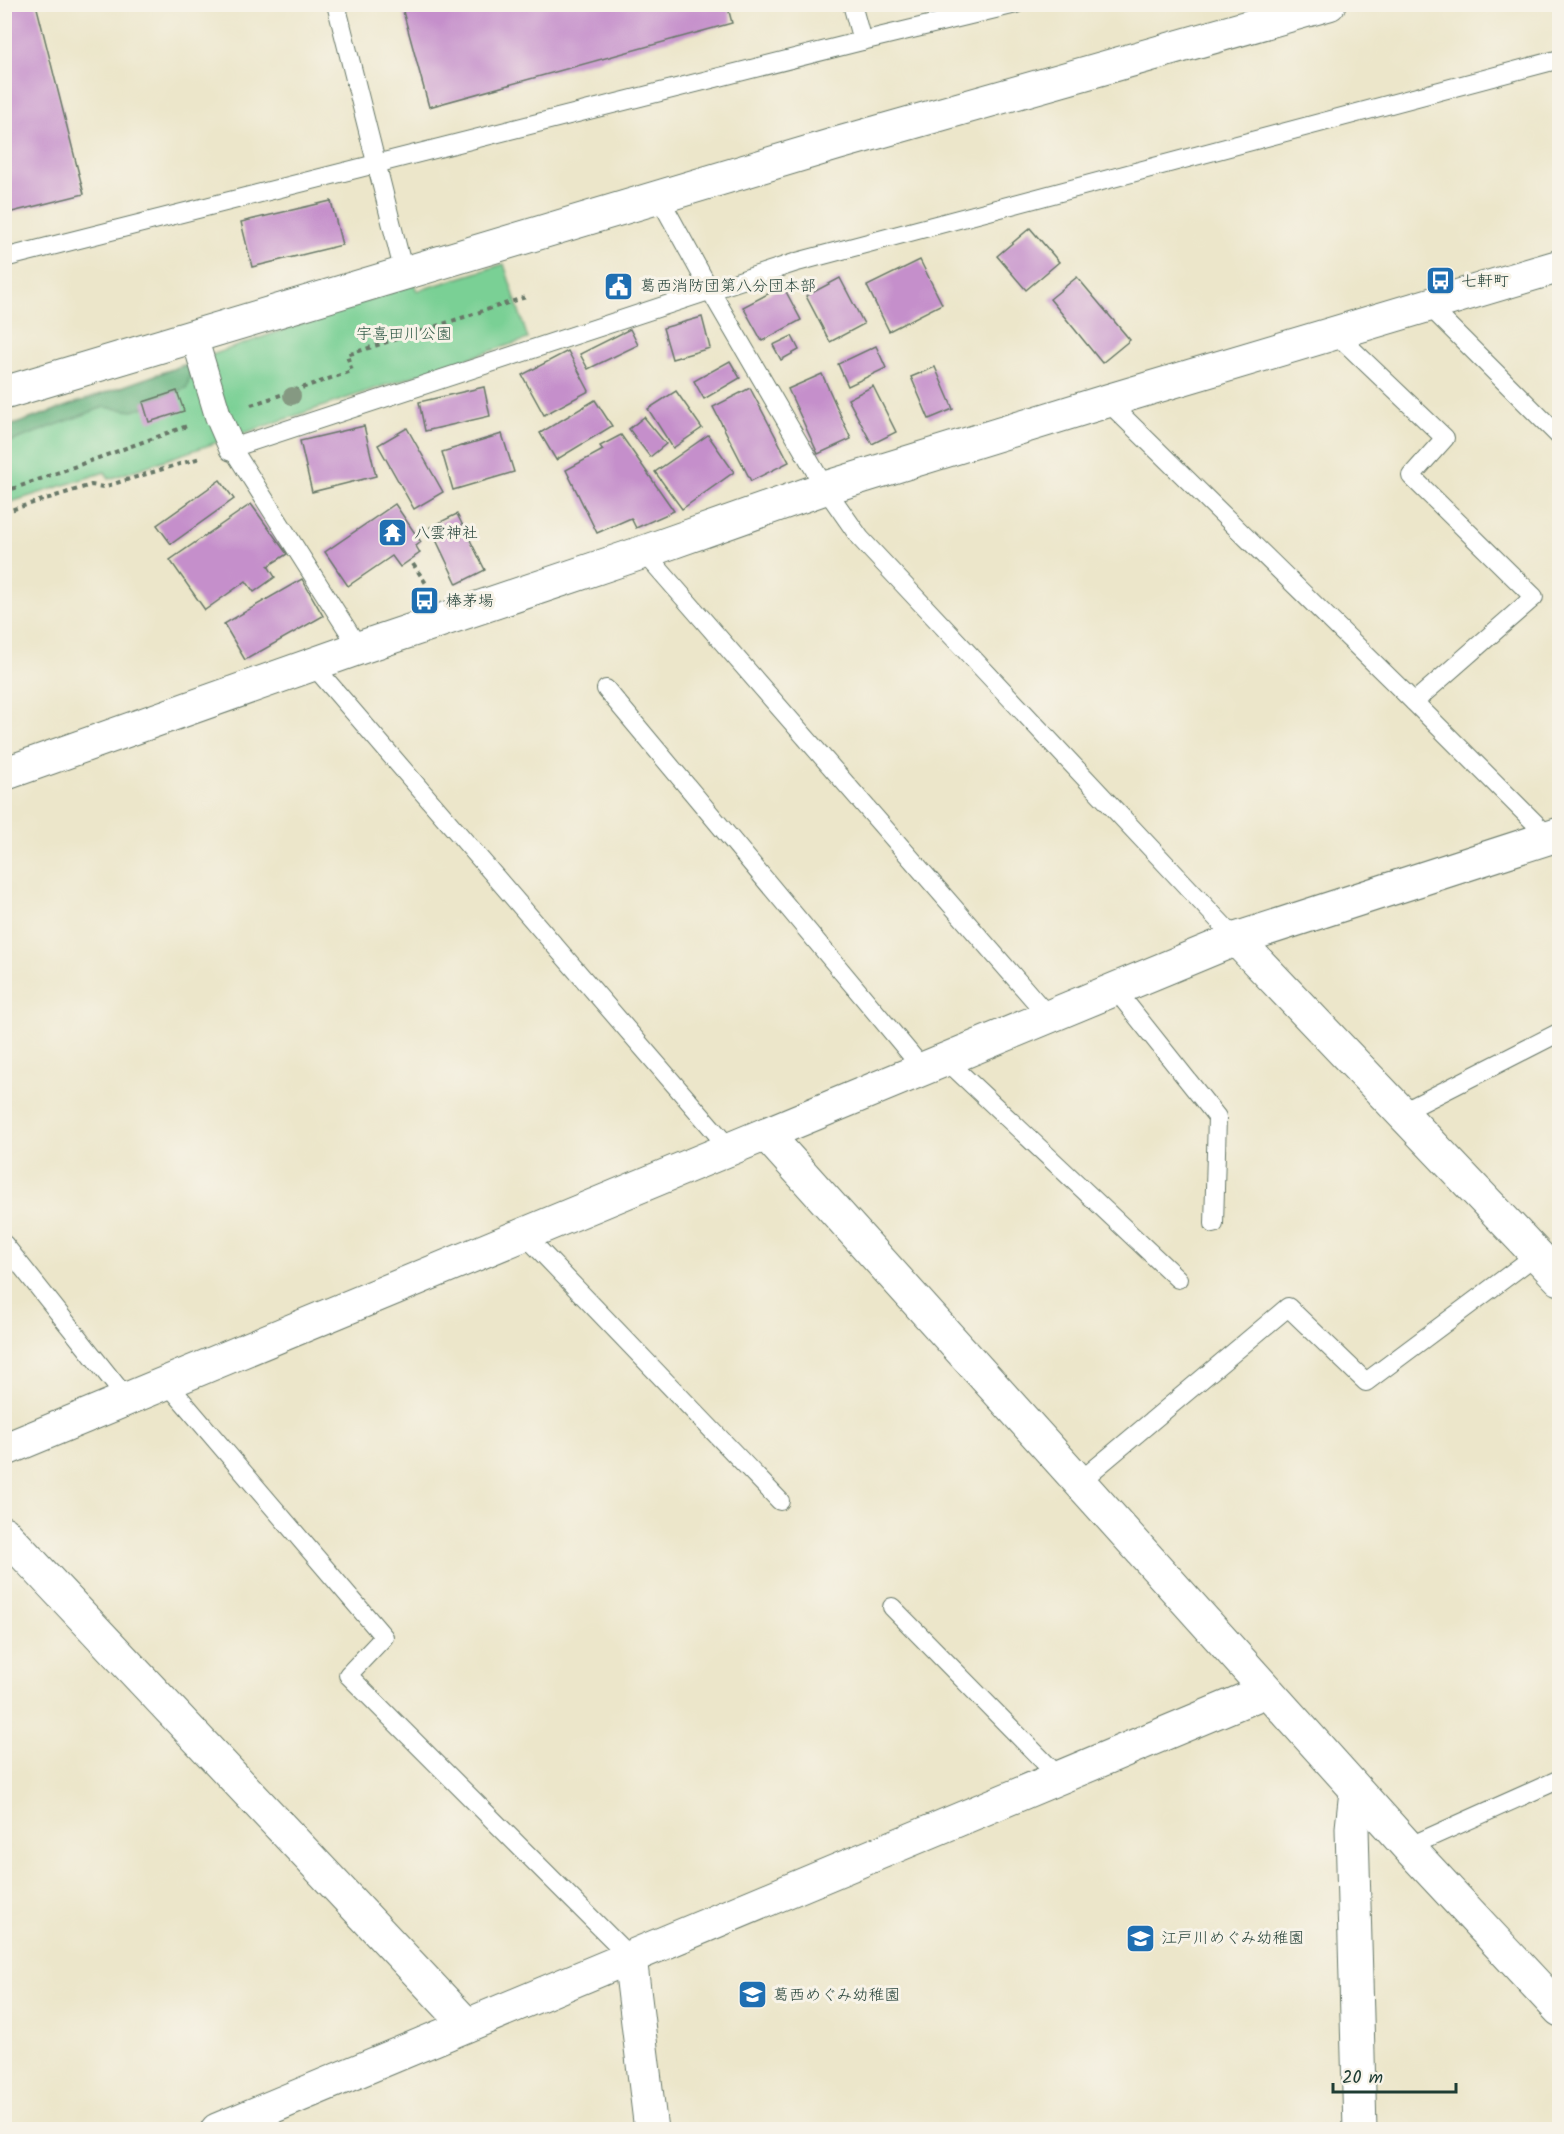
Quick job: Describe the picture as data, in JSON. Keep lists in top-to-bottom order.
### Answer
{
  "parks": ["宇喜田川公園"],
  "places": {
    "bus stop": ["七軒町", "棒茅場"],
    "public building": ["葛西消防団第八分団本部"],
    "temple": ["八雲神社"],
    "school or university": ["江戸川めぐみ幼稚園", "葛西めぐみ幼稚園"]
  },
  "scale_bar": "20 m"
}
